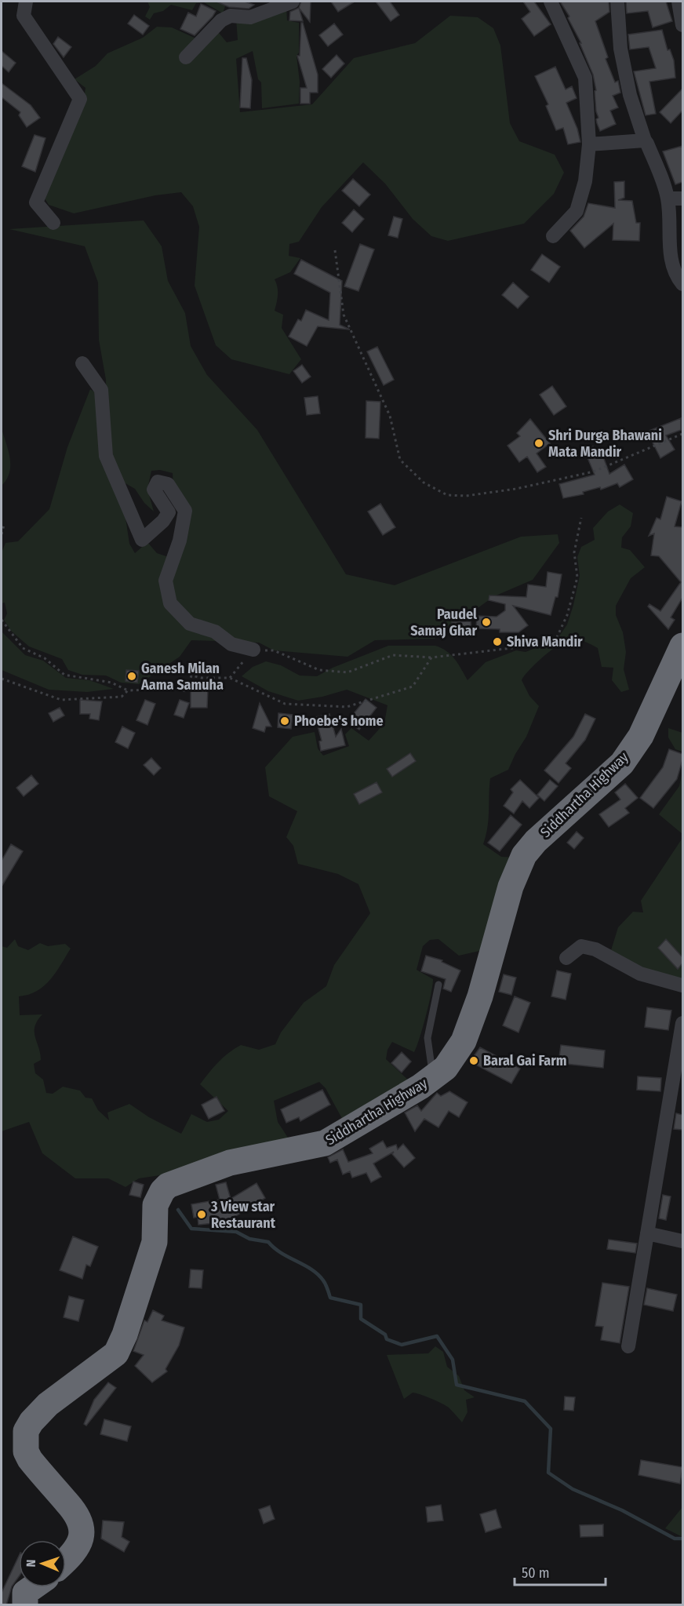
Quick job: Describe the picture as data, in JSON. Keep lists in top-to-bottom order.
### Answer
{
  "streets": {
    "highway": ["Siddhartha Highway"]
  },
  "places": [
    "Shri Durga Bhawani Mata Mandir",
    "Paudel Samaj Ghar",
    "Shiva Mandir",
    "Ganesh Milan Aama Samuha",
    "Phoebe's home",
    "Baral Gai Farm",
    "3 View star Restaurant"
  ],
  "scale_bar": "50 m",
  "north": "left"
}
